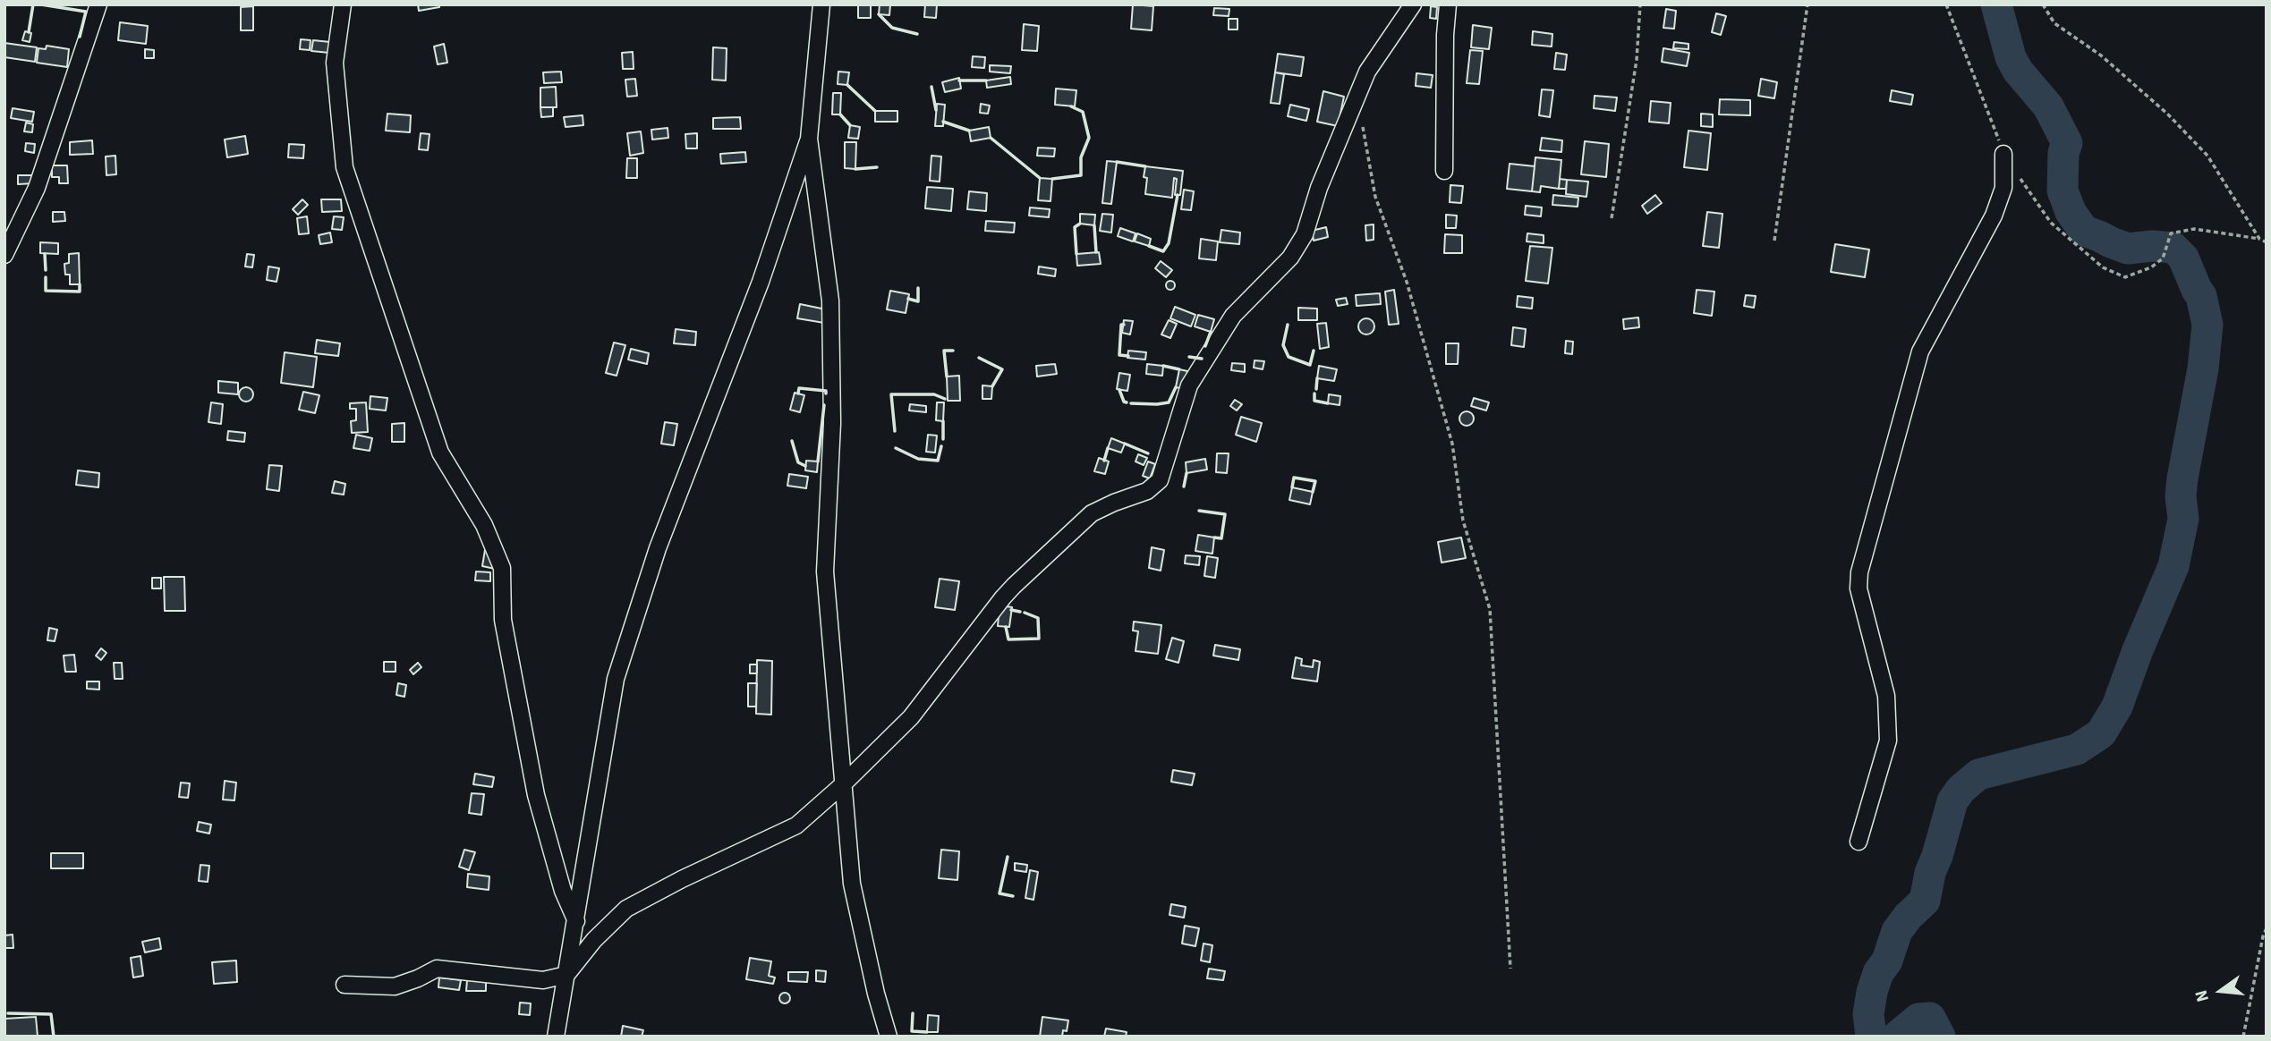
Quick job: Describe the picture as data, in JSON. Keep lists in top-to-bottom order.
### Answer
{
  "north": "left"
}
